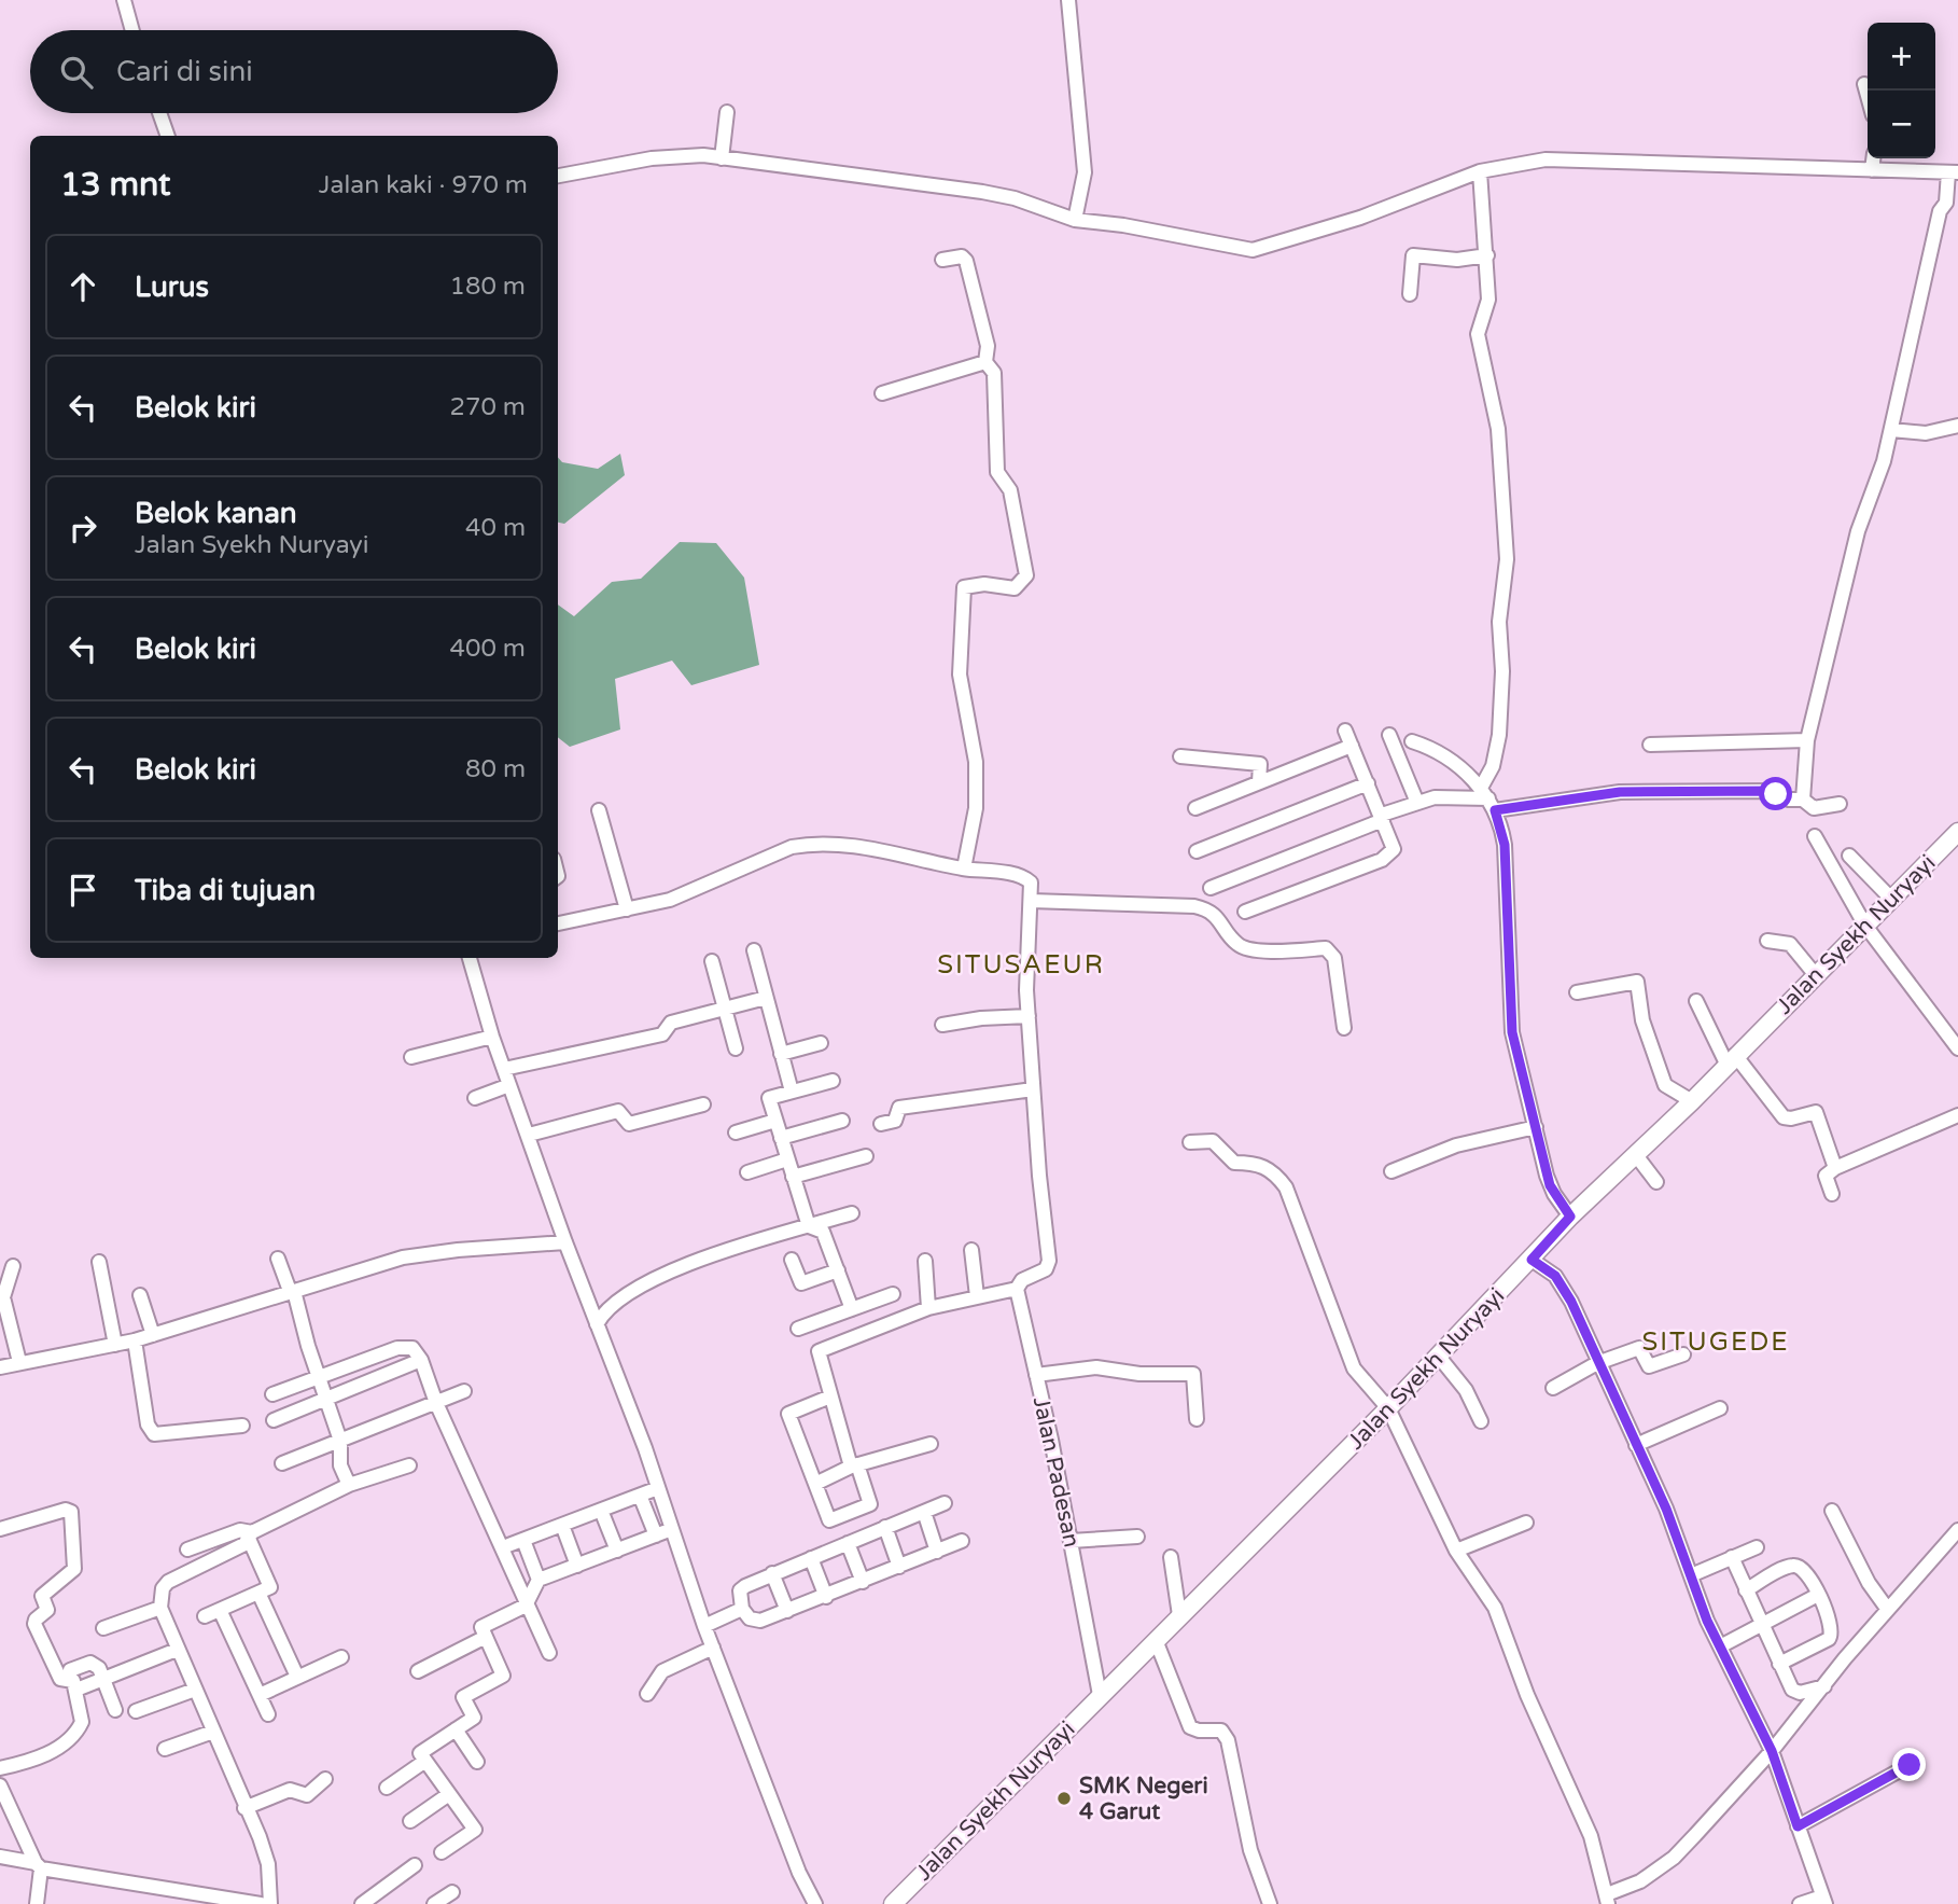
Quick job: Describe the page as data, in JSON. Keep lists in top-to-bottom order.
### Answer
{
  "streets": {
    "main road": ["Jalan Syekh Nuryayi"],
    "street": ["Jalan Padesan"]
  },
  "crossings": [
    ["Jalan Syekh Nuryayi", "Jalan Padesan"]
  ],
  "districts": ["SITUSAEUR", "SITUGEDE"],
  "places": ["SMK Negeri 4 Garut"],
  "page": {
    "map_buttons": ["+", "−"],
    "search": "Cari di sini",
    "heading": ["13 mnt", "Jalan kaki · 970 m"],
    "list": [
      ["Lurus", "180 m"],
      ["Belok kiri", "270 m"],
      ["Belok kanan", "Jalan Syekh Nuryayi", "40 m"],
      ["Belok kiri", "400 m"],
      ["Belok kiri", "80 m"],
      "Tiba di tujuan"
    ]
  }
}
